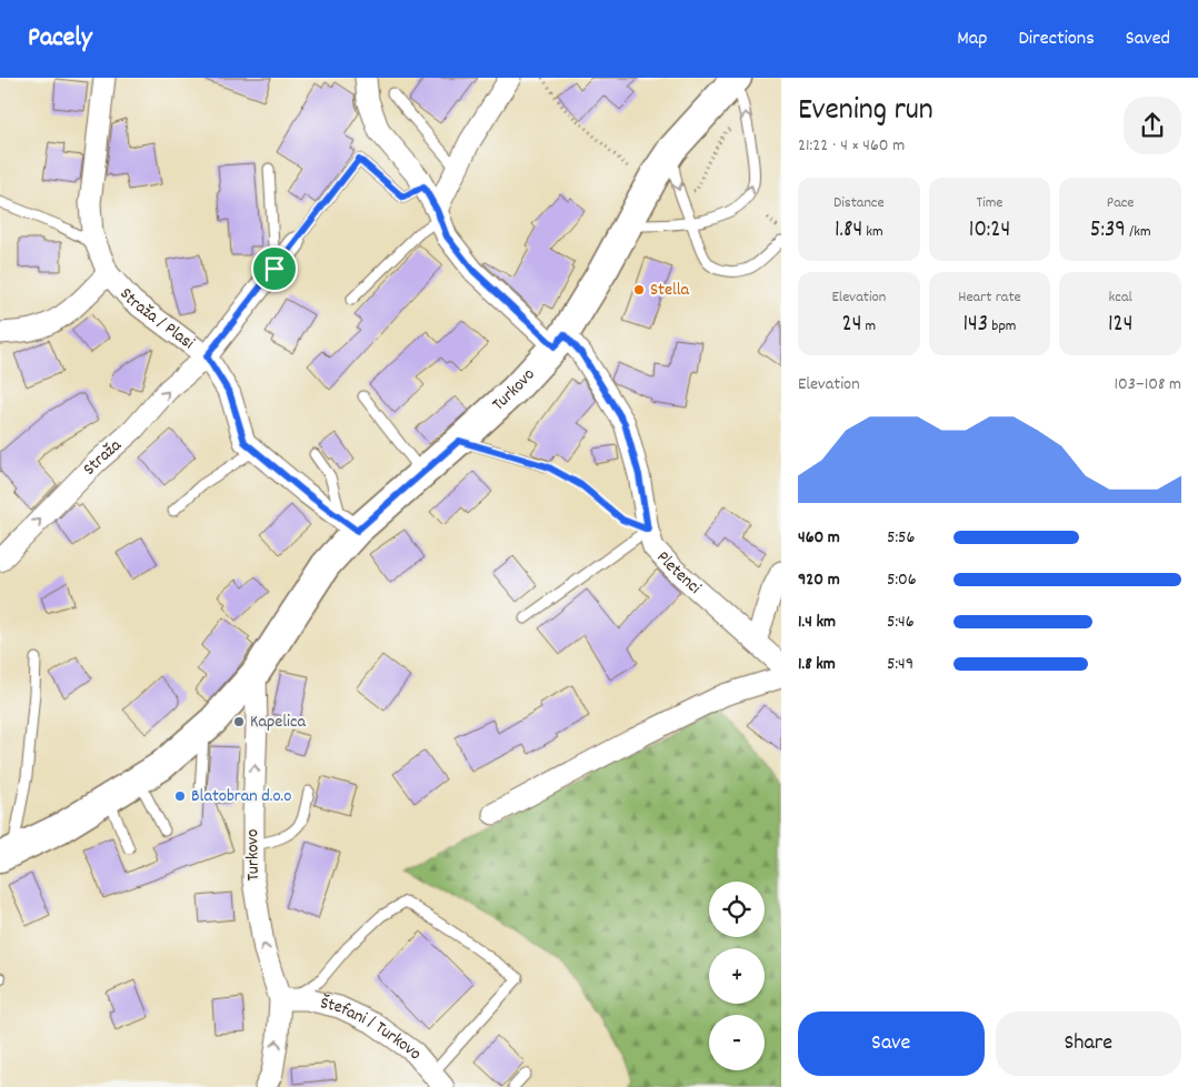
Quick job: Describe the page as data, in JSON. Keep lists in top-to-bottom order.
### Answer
{
  "streets": {
    "main road": ["Turkovo"],
    "street": [
      "Straža / Plasi",
      "Straža",
      "Pletenci",
      "Štefani / Turkovo"
    ]
  },
  "crossings": [
    ["Straža / Plasi", "Turkovo"],
    ["Straža / Plasi", "Straža"],
    ["Turkovo", "Pletenci"],
    ["Turkovo", "Štefani / Turkovo"]
  ],
  "places": ["Stella", "Kapelica", "Blatobran d.o.o"],
  "page": {
    "header": "Pacely",
    "nav": ["Map", "Directions", "Saved"],
    "heading": ["Evening run", "21:22 · 4 × 460 m"],
    "stats": [
      ["Distance", "1.84 km"],
      ["Time", "10:24"],
      ["Pace", "5:39 /km"],
      ["Elevation", "24 m"],
      ["Heart rate", "143 bpm"],
      ["kcal", "124"]
    ],
    "chart": ["Elevation", "103–108 m"],
    "list": [
      {
        "name": "460 m",
        "note": "5:56"
      },
      {
        "name": "920 m",
        "note": "5:06"
      },
      {
        "name": "1.4 km",
        "note": "5:46"
      },
      {
        "name": "1.8 km",
        "note": "5:49"
      }
    ],
    "map_buttons": ["+", "−"],
    "buttons": ["Save", "Share"]
  }
}
